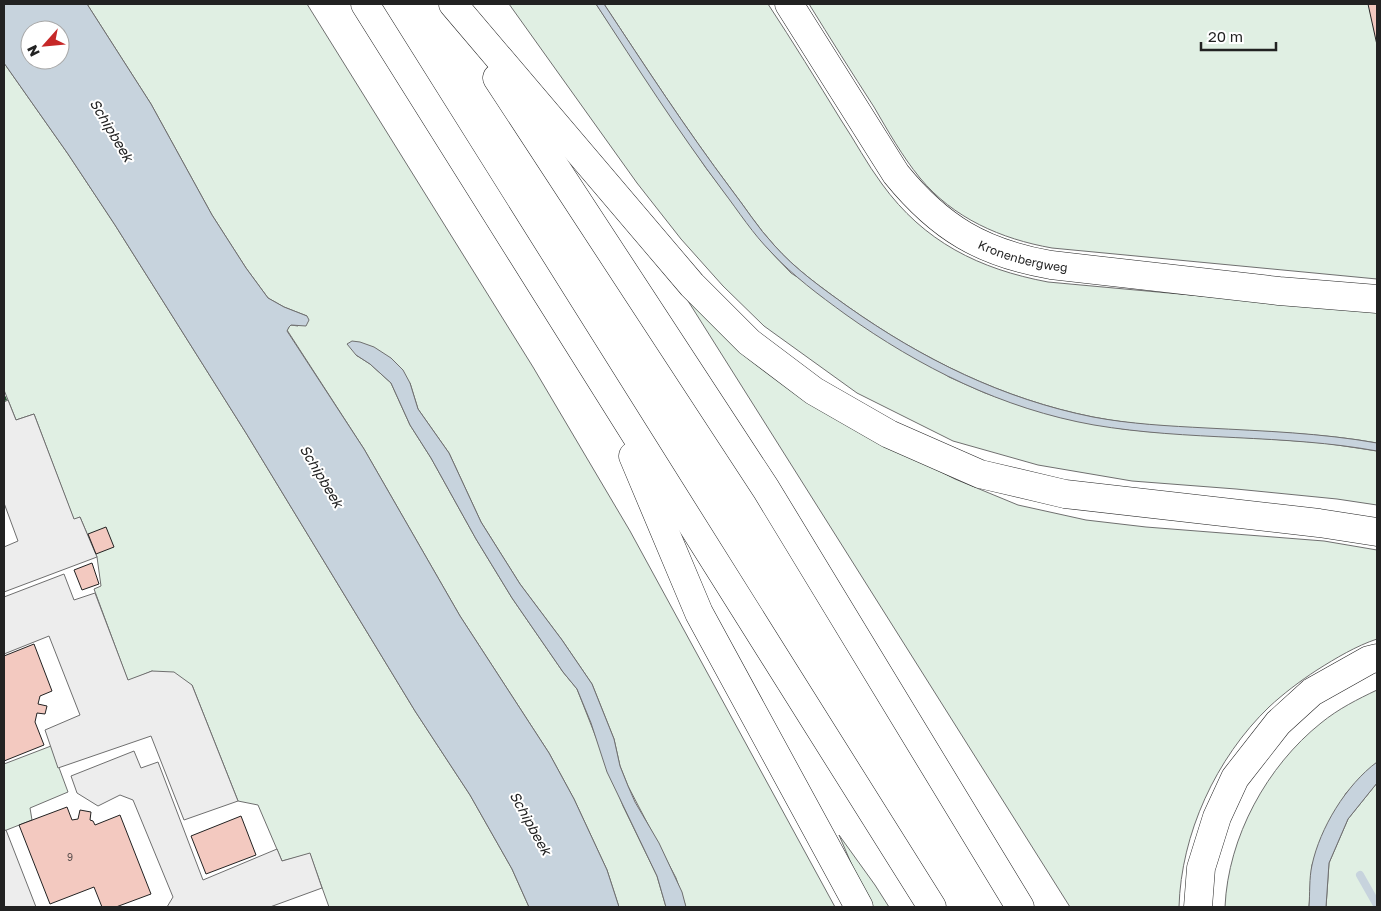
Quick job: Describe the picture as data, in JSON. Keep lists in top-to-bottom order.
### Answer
{
  "streets": {
    "main road": ["Kronenbergweg"]
  },
  "water": ["Schipbeek"],
  "house_numbers": ["9"],
  "scale_bar": "20 m",
  "north": "bottom left"
}
